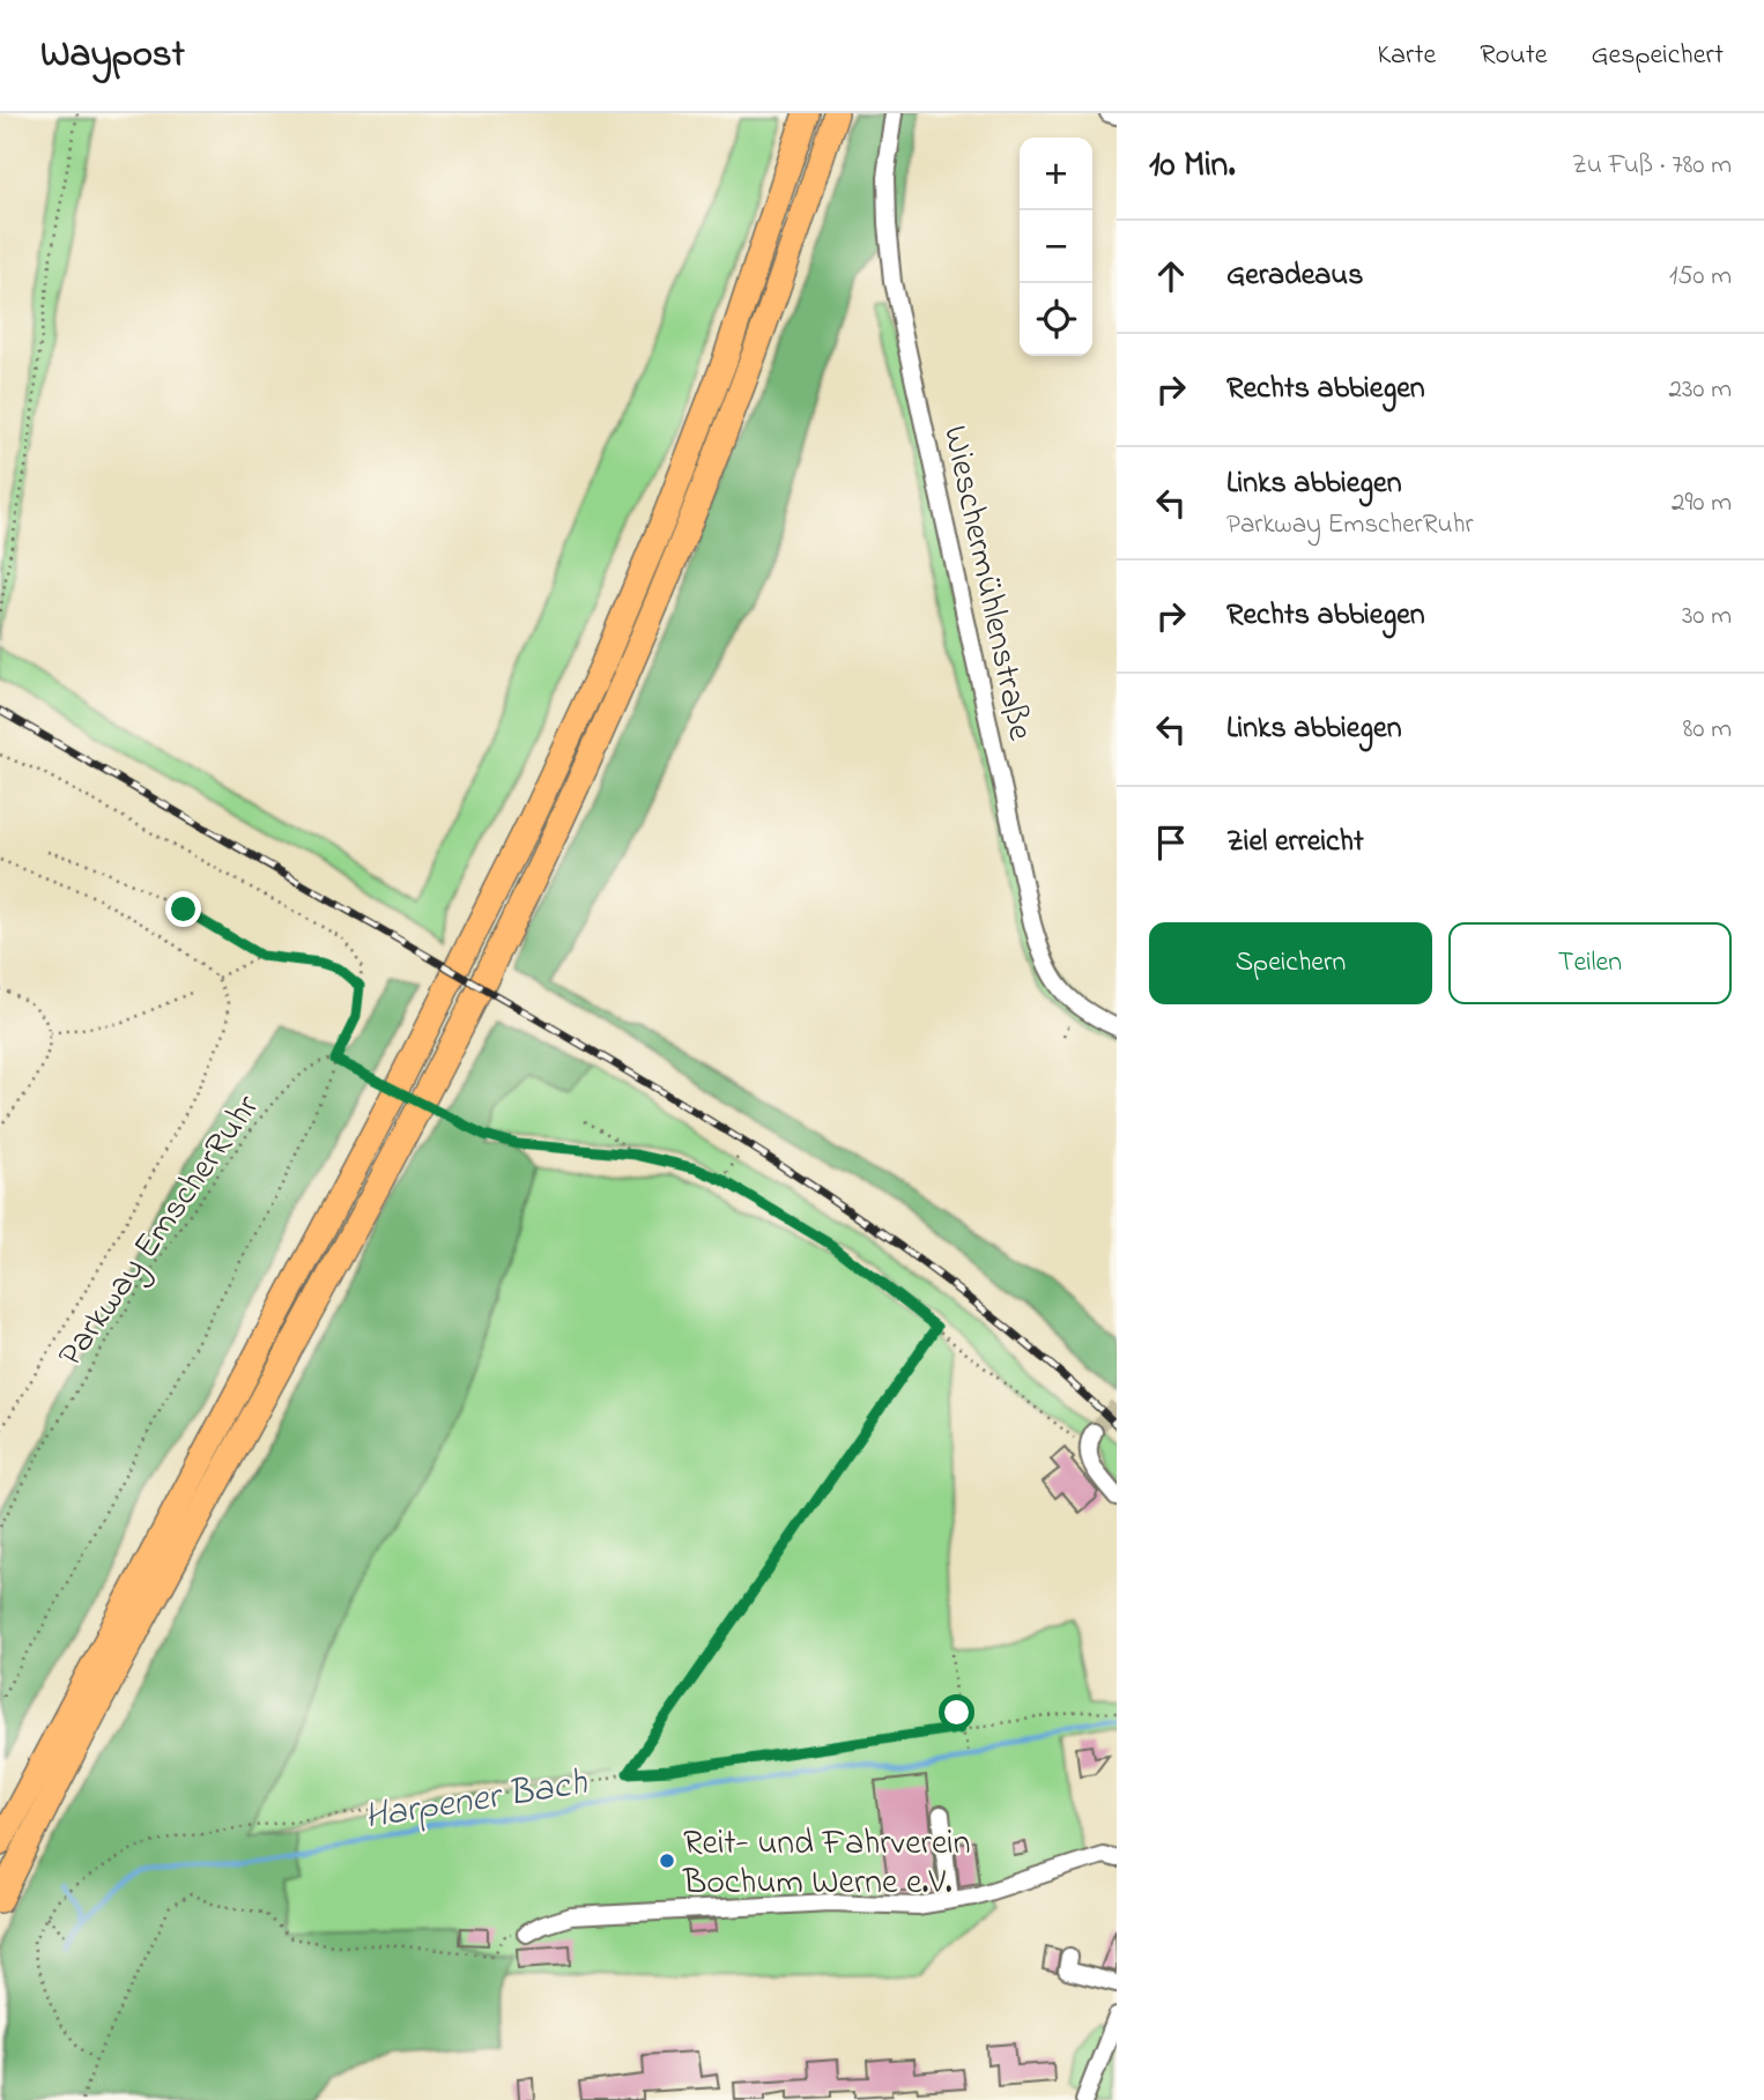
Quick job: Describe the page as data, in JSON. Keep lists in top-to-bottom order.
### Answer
{
  "streets": {
    "street": ["Wieschermühlenstraße"],
    "path": ["Parkway EmscherRuhr"]
  },
  "water": ["Harpener Bach"],
  "places": ["Reit- und Fahrverein Bochum Werne e.V."],
  "page": {
    "header": "Waypost",
    "nav": ["Karte", "Route", "Gespeichert"],
    "heading": ["10 Min.", "Zu Fuß · 780 m"],
    "map_buttons": ["+", "−"],
    "list": [
      ["Geradeaus", "150 m"],
      ["Rechts abbiegen", "230 m"],
      ["Links abbiegen", "Parkway EmscherRuhr", "290 m"],
      ["Rechts abbiegen", "30 m"],
      ["Links abbiegen", "80 m"],
      "Ziel erreicht"
    ],
    "buttons": ["Speichern", "Teilen"]
  }
}
